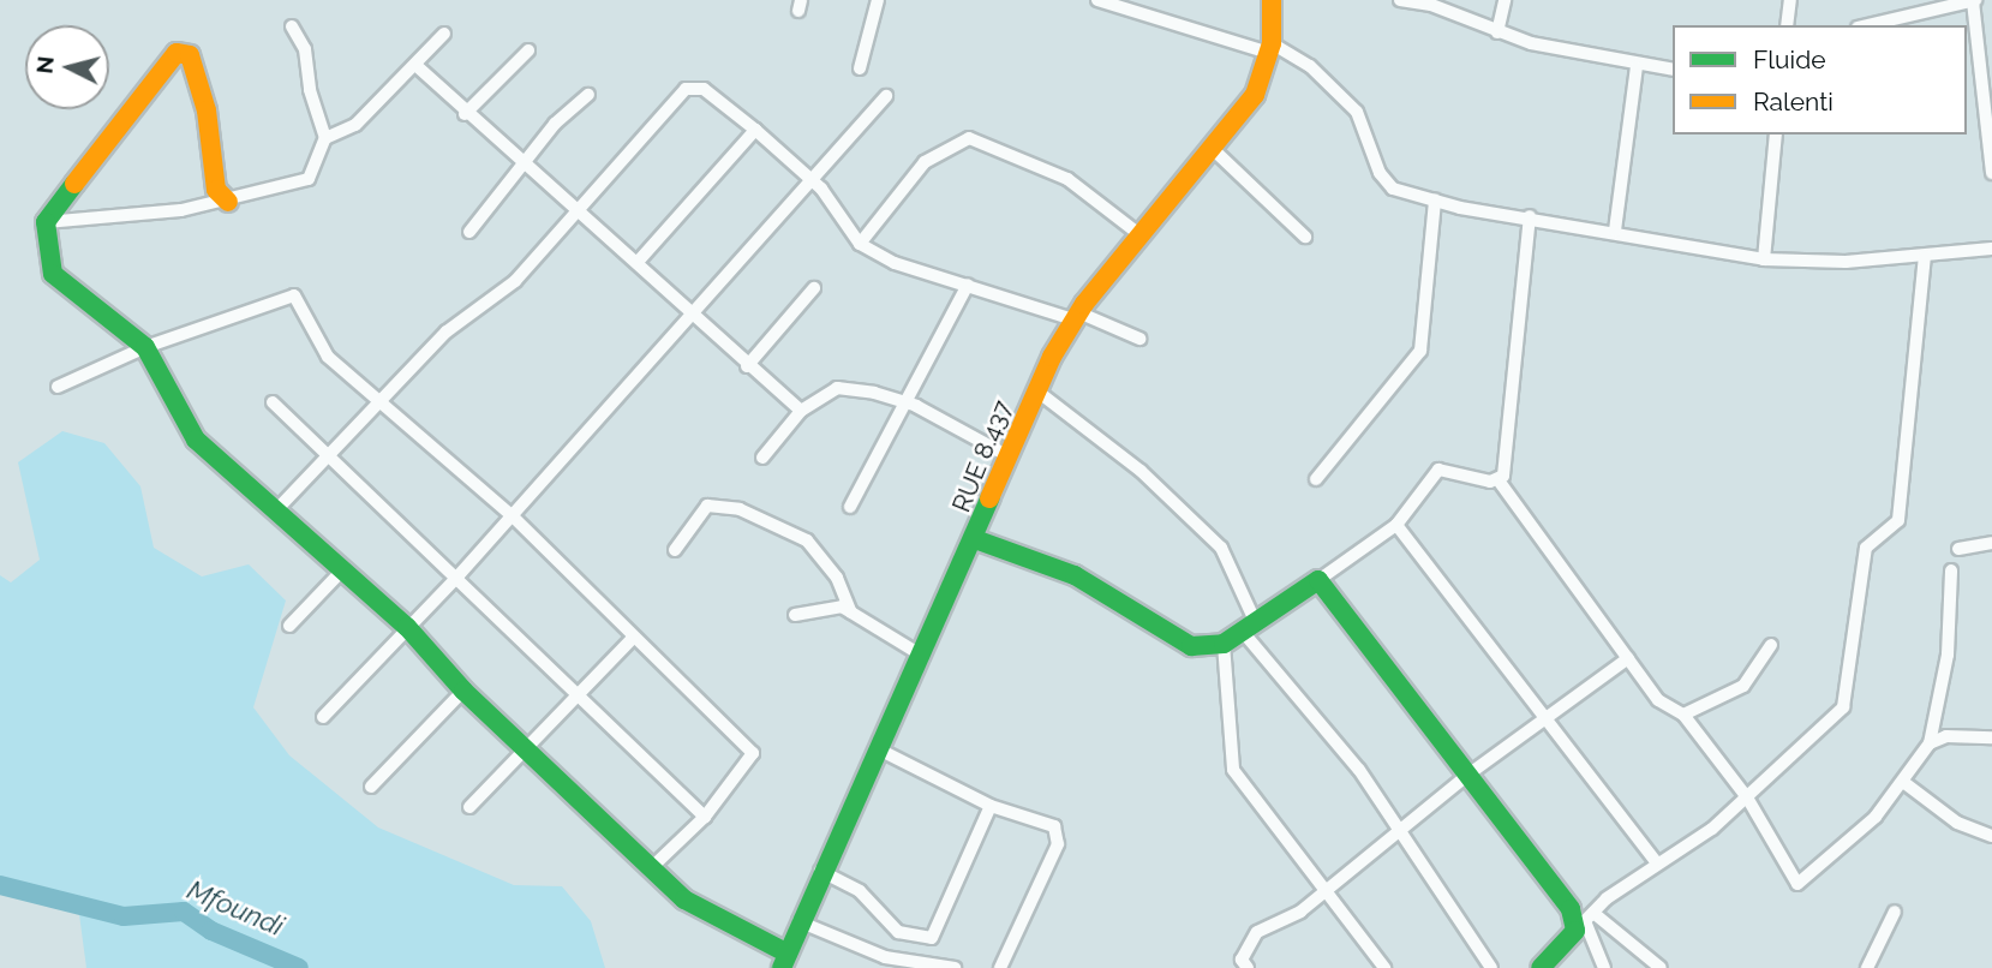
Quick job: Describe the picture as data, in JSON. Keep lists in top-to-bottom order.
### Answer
{
  "streets": {
    "street": ["RUE 8.437"]
  },
  "water": ["Mfoundi"],
  "legend": ["Fluide", "Ralenti"],
  "north": "left"
}
